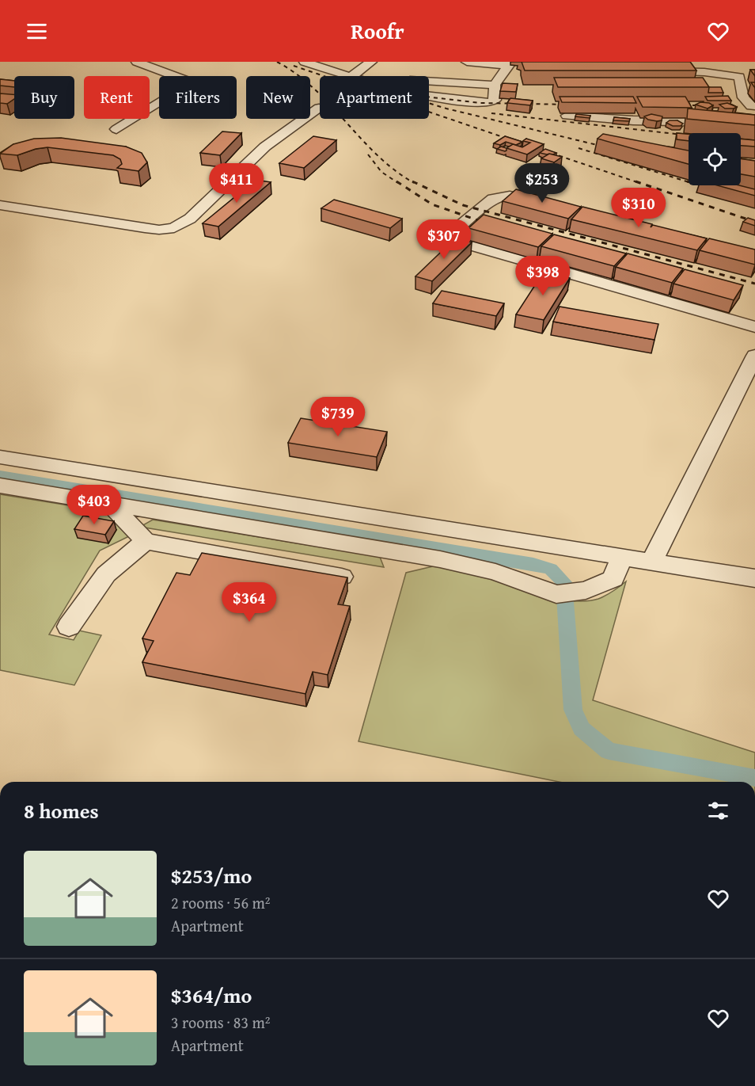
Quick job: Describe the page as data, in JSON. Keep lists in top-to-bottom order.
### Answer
{
  "page": {
    "header": "Roofr",
    "chip": [
      "Buy",
      "Rent",
      "Filters",
      "New",
      "Apartment"
    ],
    "price": [
      "$411",
      "$253",
      "$310",
      "$307",
      "$398",
      "$739",
      "$403",
      "$364"
    ],
    "heading": "8 homes",
    "list": [
      {
        "name": "$253/mo",
        "note": "2 rooms · 56 m² · Apartment"
      },
      {
        "name": "$364/mo",
        "note": "3 rooms · 83 m² · Apartment"
      }
    ]
  }
}
